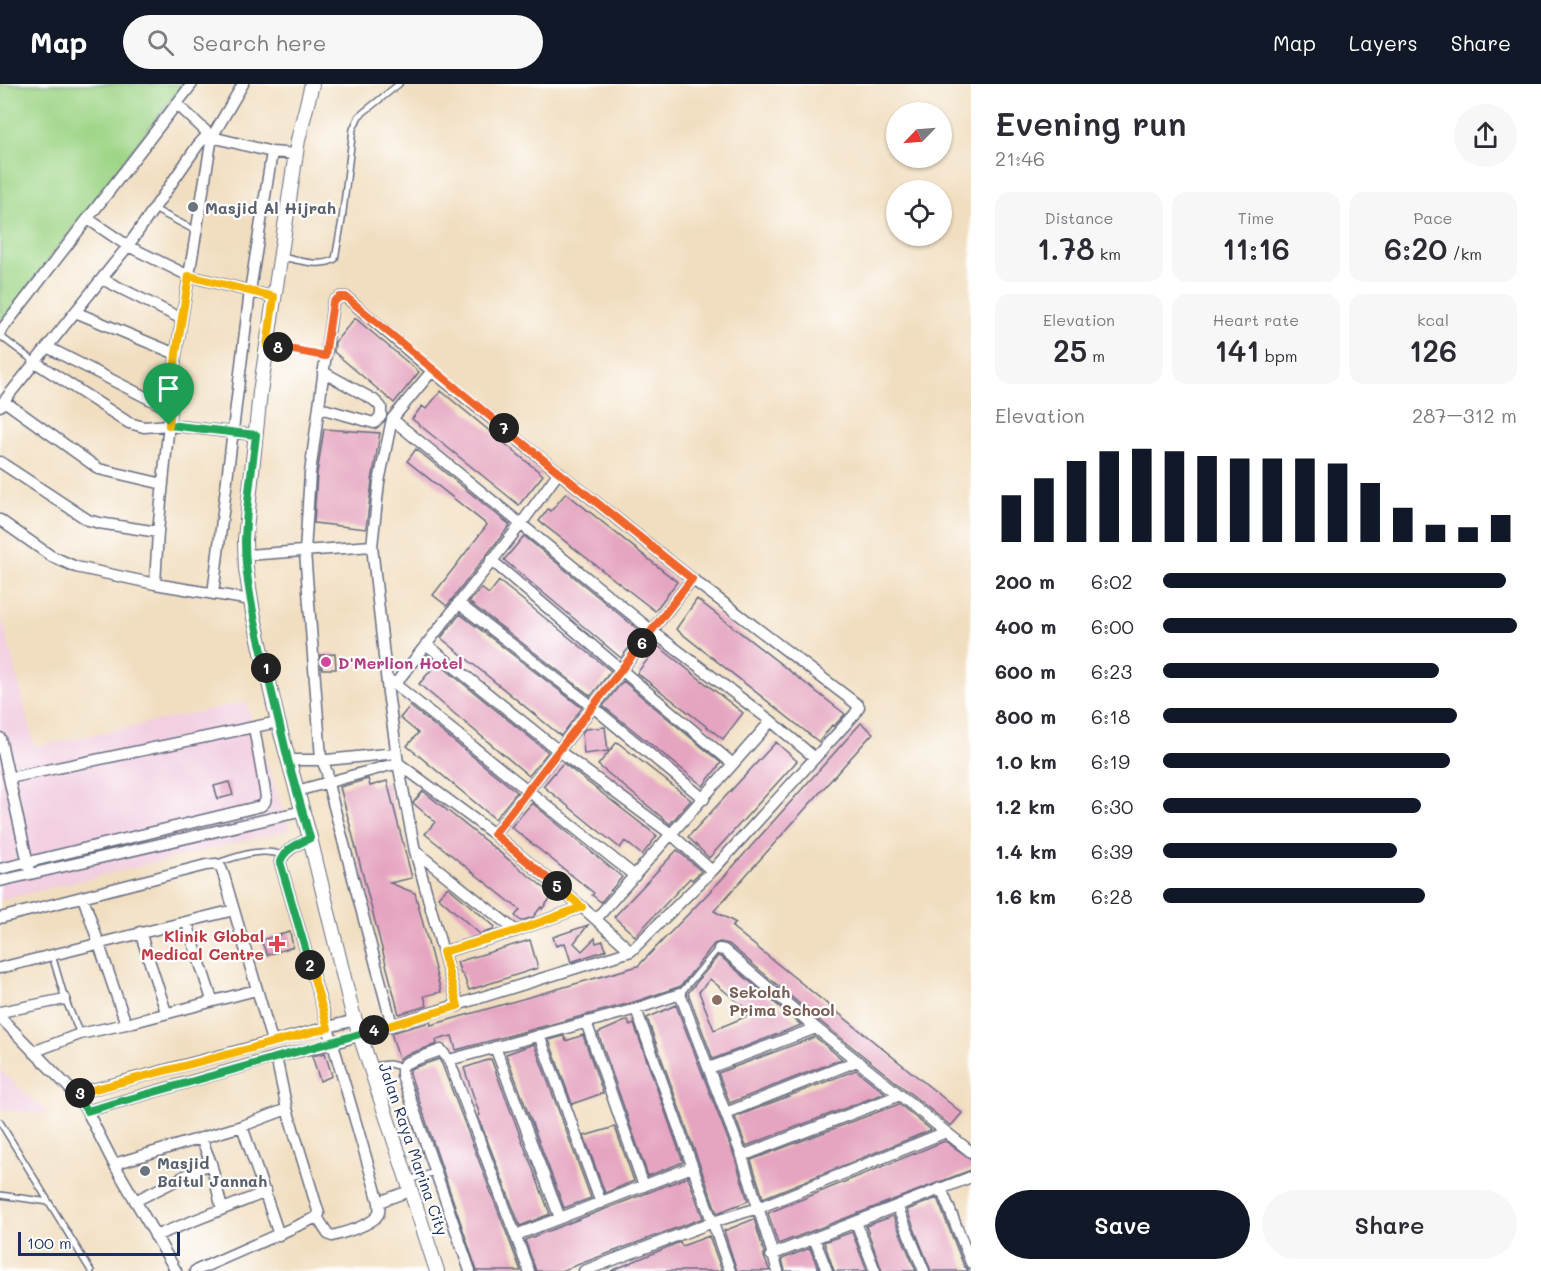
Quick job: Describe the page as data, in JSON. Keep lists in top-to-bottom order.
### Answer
{
  "streets": {
    "main road": ["Jalan Raya Marina City"]
  },
  "places": {
    "other": [
      "Masjid Al Hijrah",
      "D'Merlion Hotel",
      "Sekolah Prima School",
      "Masjid Baitul Jannah"
    ],
    "health": ["Klinik Global Medical Centre"]
  },
  "scale_bar": "100 m",
  "north": "bottom left",
  "page": {
    "header": "Map",
    "search": "Search here",
    "nav": ["Map", "Layers", "Share"],
    "heading": ["Evening run", "21:46"],
    "stats": [
      ["Distance", "1.78 km"],
      ["Time", "11:16"],
      ["Pace", "6:20 /km"],
      ["Elevation", "25 m"],
      ["Heart rate", "141 bpm"],
      ["kcal", "126"]
    ],
    "pins": [
      "8",
      "7",
      "6",
      "1",
      "5",
      "2",
      "4",
      "3"
    ],
    "chart": ["Elevation", "287–312 m"],
    "list": [
      {
        "name": "200 m",
        "note": "6:02"
      },
      {
        "name": "400 m",
        "note": "6:00"
      },
      {
        "name": "600 m",
        "note": "6:23"
      },
      {
        "name": "800 m",
        "note": "6:18"
      },
      {
        "name": "1.0 km",
        "note": "6:19"
      },
      {
        "name": "1.2 km",
        "note": "6:30"
      },
      {
        "name": "1.4 km",
        "note": "6:39"
      },
      {
        "name": "1.6 km",
        "note": "6:28"
      }
    ],
    "buttons": ["Save", "Share"],
    "scale": "100 m"
  }
}
